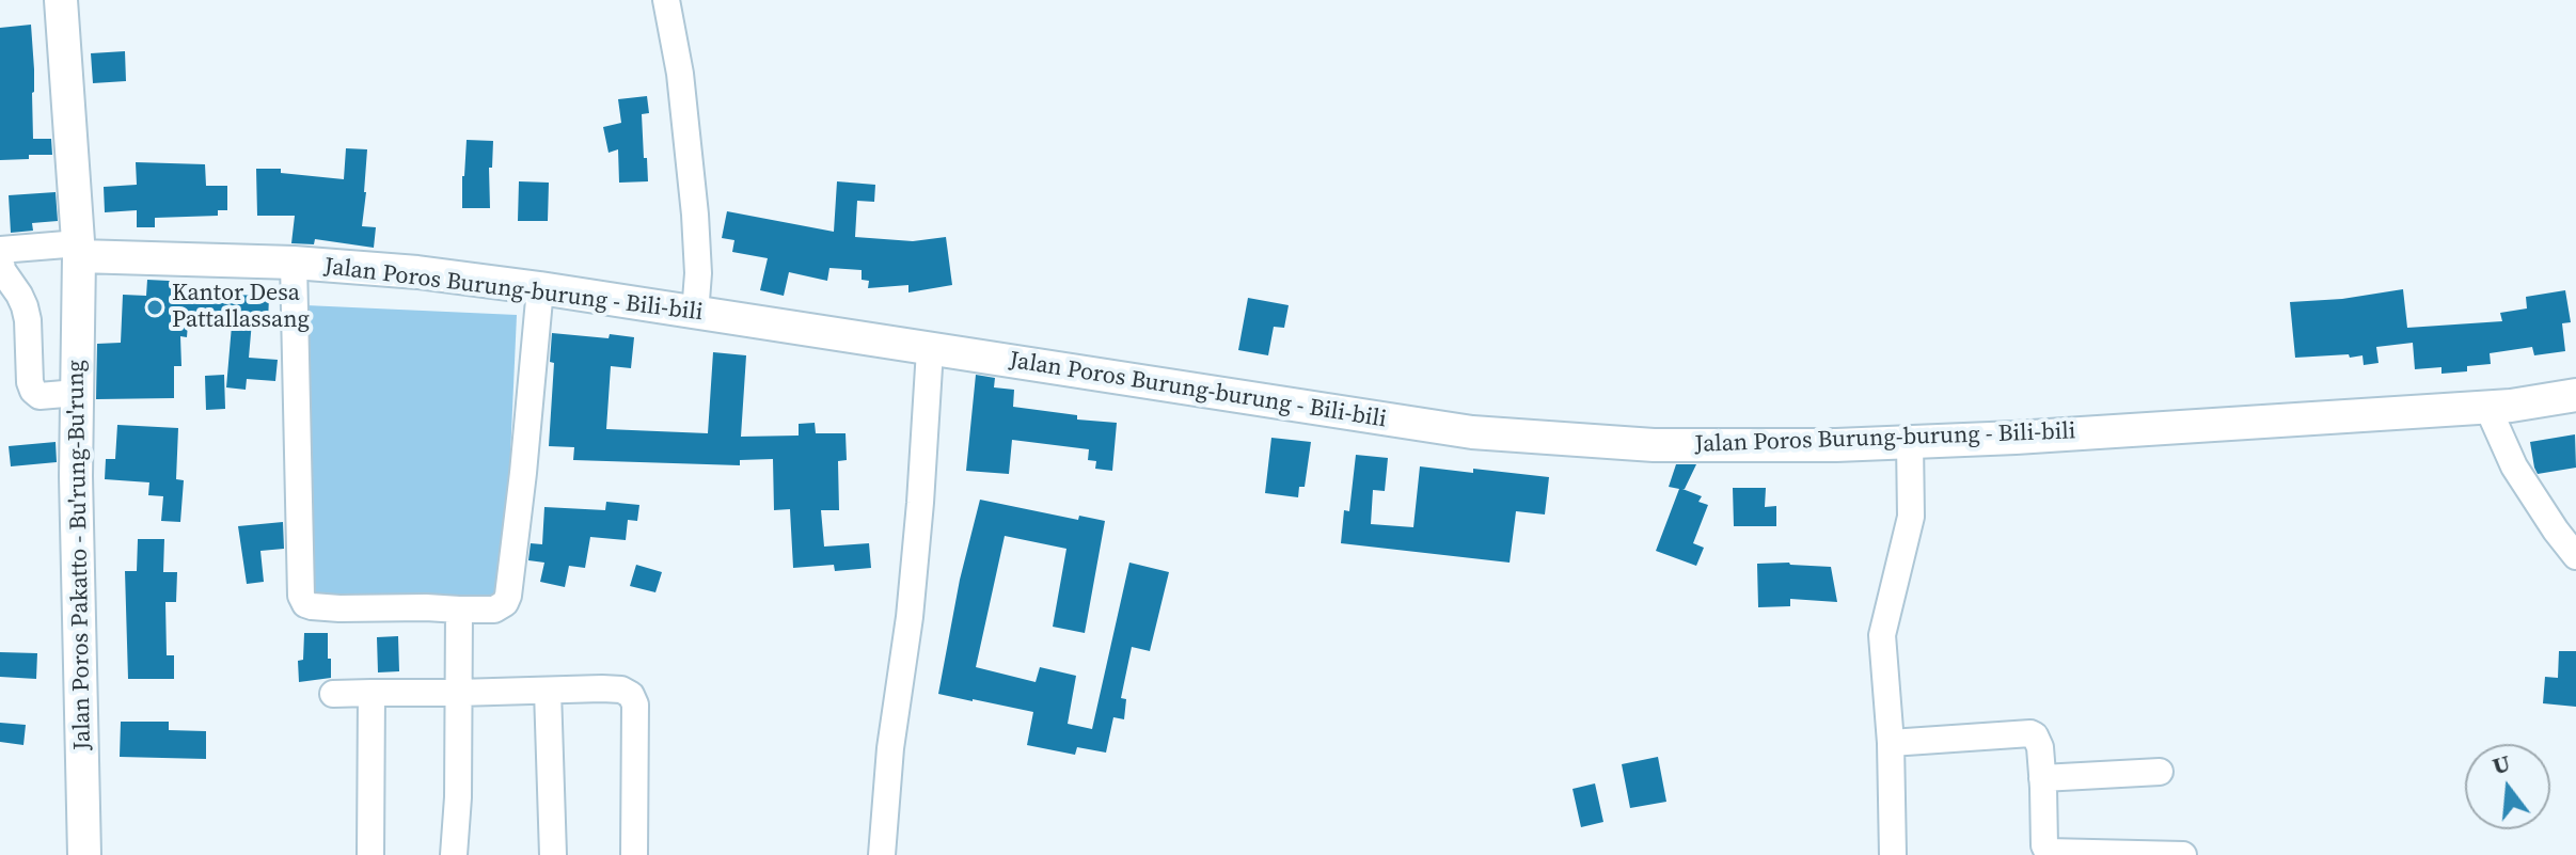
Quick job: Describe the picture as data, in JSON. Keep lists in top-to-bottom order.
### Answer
{
  "streets": {
    "main road": ["Jalan Poros Burung-burung - Bili-bili", "Jalan Poros Pakatto - Bu'rung-Bu'rung"]
  },
  "crossings": [
    ["Jalan Poros Burung-burung - Bili-bili", "Jalan Poros Pakatto - Bu'rung-Bu'rung"]
  ],
  "places": ["Kantor Desa Pattallassang"],
  "north": "top"
}
